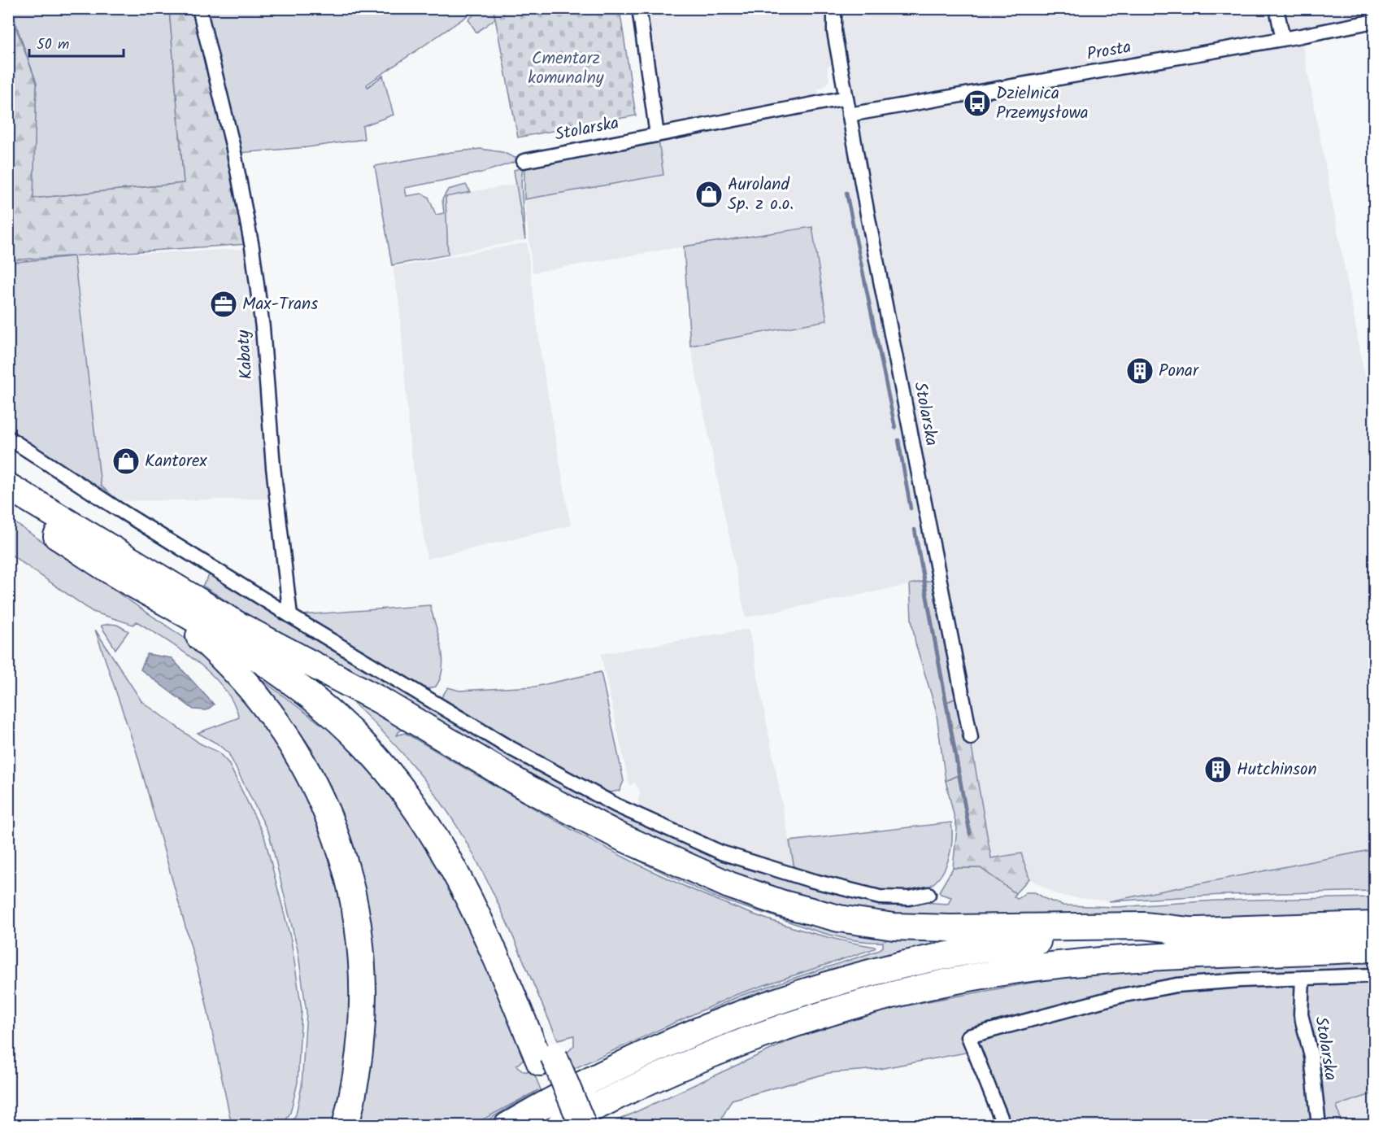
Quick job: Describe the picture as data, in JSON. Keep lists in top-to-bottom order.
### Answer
{
  "streets": {
    "street": ["Prosta", "Stolarska", "Kabaty"]
  },
  "crossings": [
    ["Prosta", "Stolarska"]
  ],
  "parks": ["Cmentarz komunalny"],
  "places": {
    "bus stop": ["Dzielnica Przemysłowa"],
    "shop": ["Auroland Sp. z o.o.", "Kantorex"],
    "office": ["Max-Trans"],
    "building": ["Ponar", "Hutchinson"]
  },
  "scale_bar": "50 m"
}
